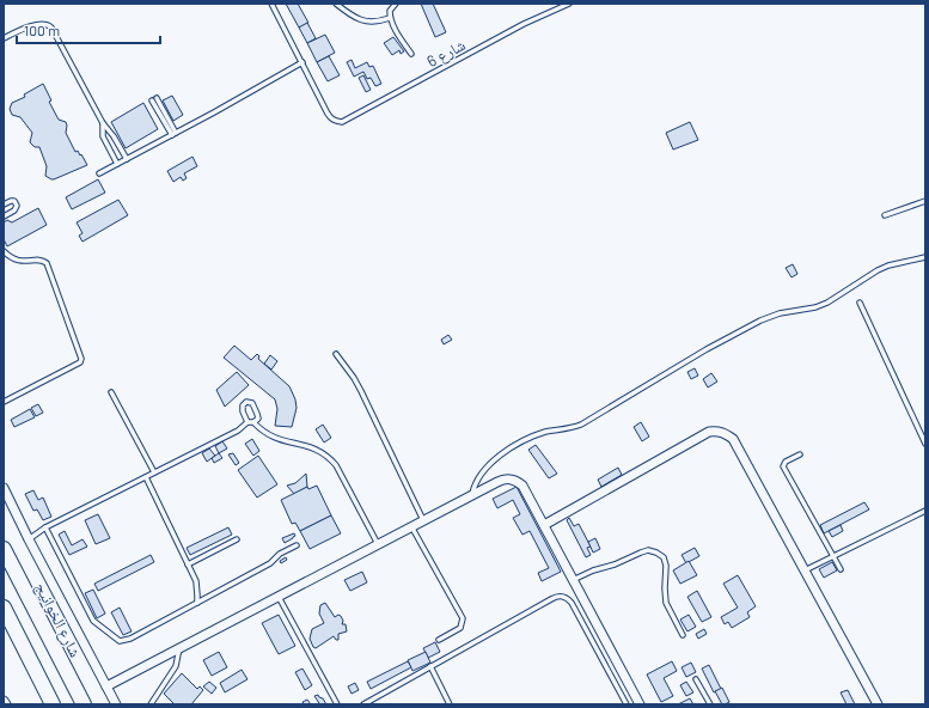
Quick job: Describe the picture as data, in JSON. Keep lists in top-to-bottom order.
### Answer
{
  "streets": {
    "highway": ["شارع الخوانيج"],
    "lane": ["شارع 6"]
  },
  "scale_bar": "100 m"
}
